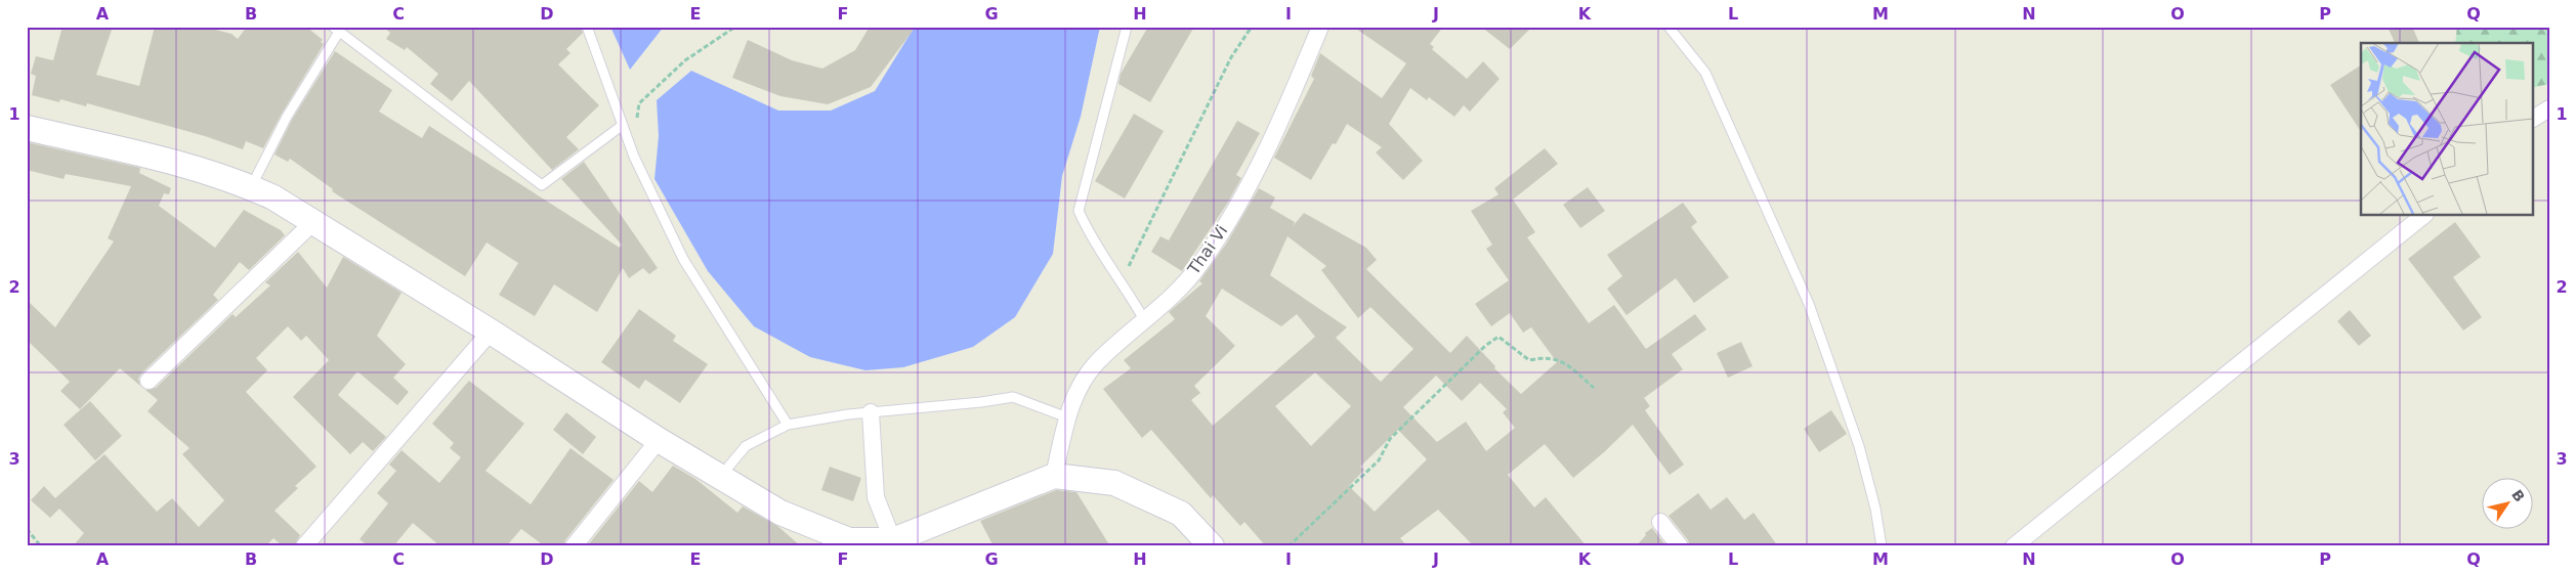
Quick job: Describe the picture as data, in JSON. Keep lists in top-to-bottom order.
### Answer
{
  "streets": {
    "street": ["Thai Vi"]
  },
  "north": "top right",
  "grid": {
    "columns": [
      "A",
      "B",
      "C",
      "D",
      "E",
      "F",
      "G",
      "H",
      "I",
      "J",
      "K",
      "L",
      "M",
      "N",
      "O",
      "P",
      "Q"
    ],
    "rows": ["1", "2", "3"]
  }
}
